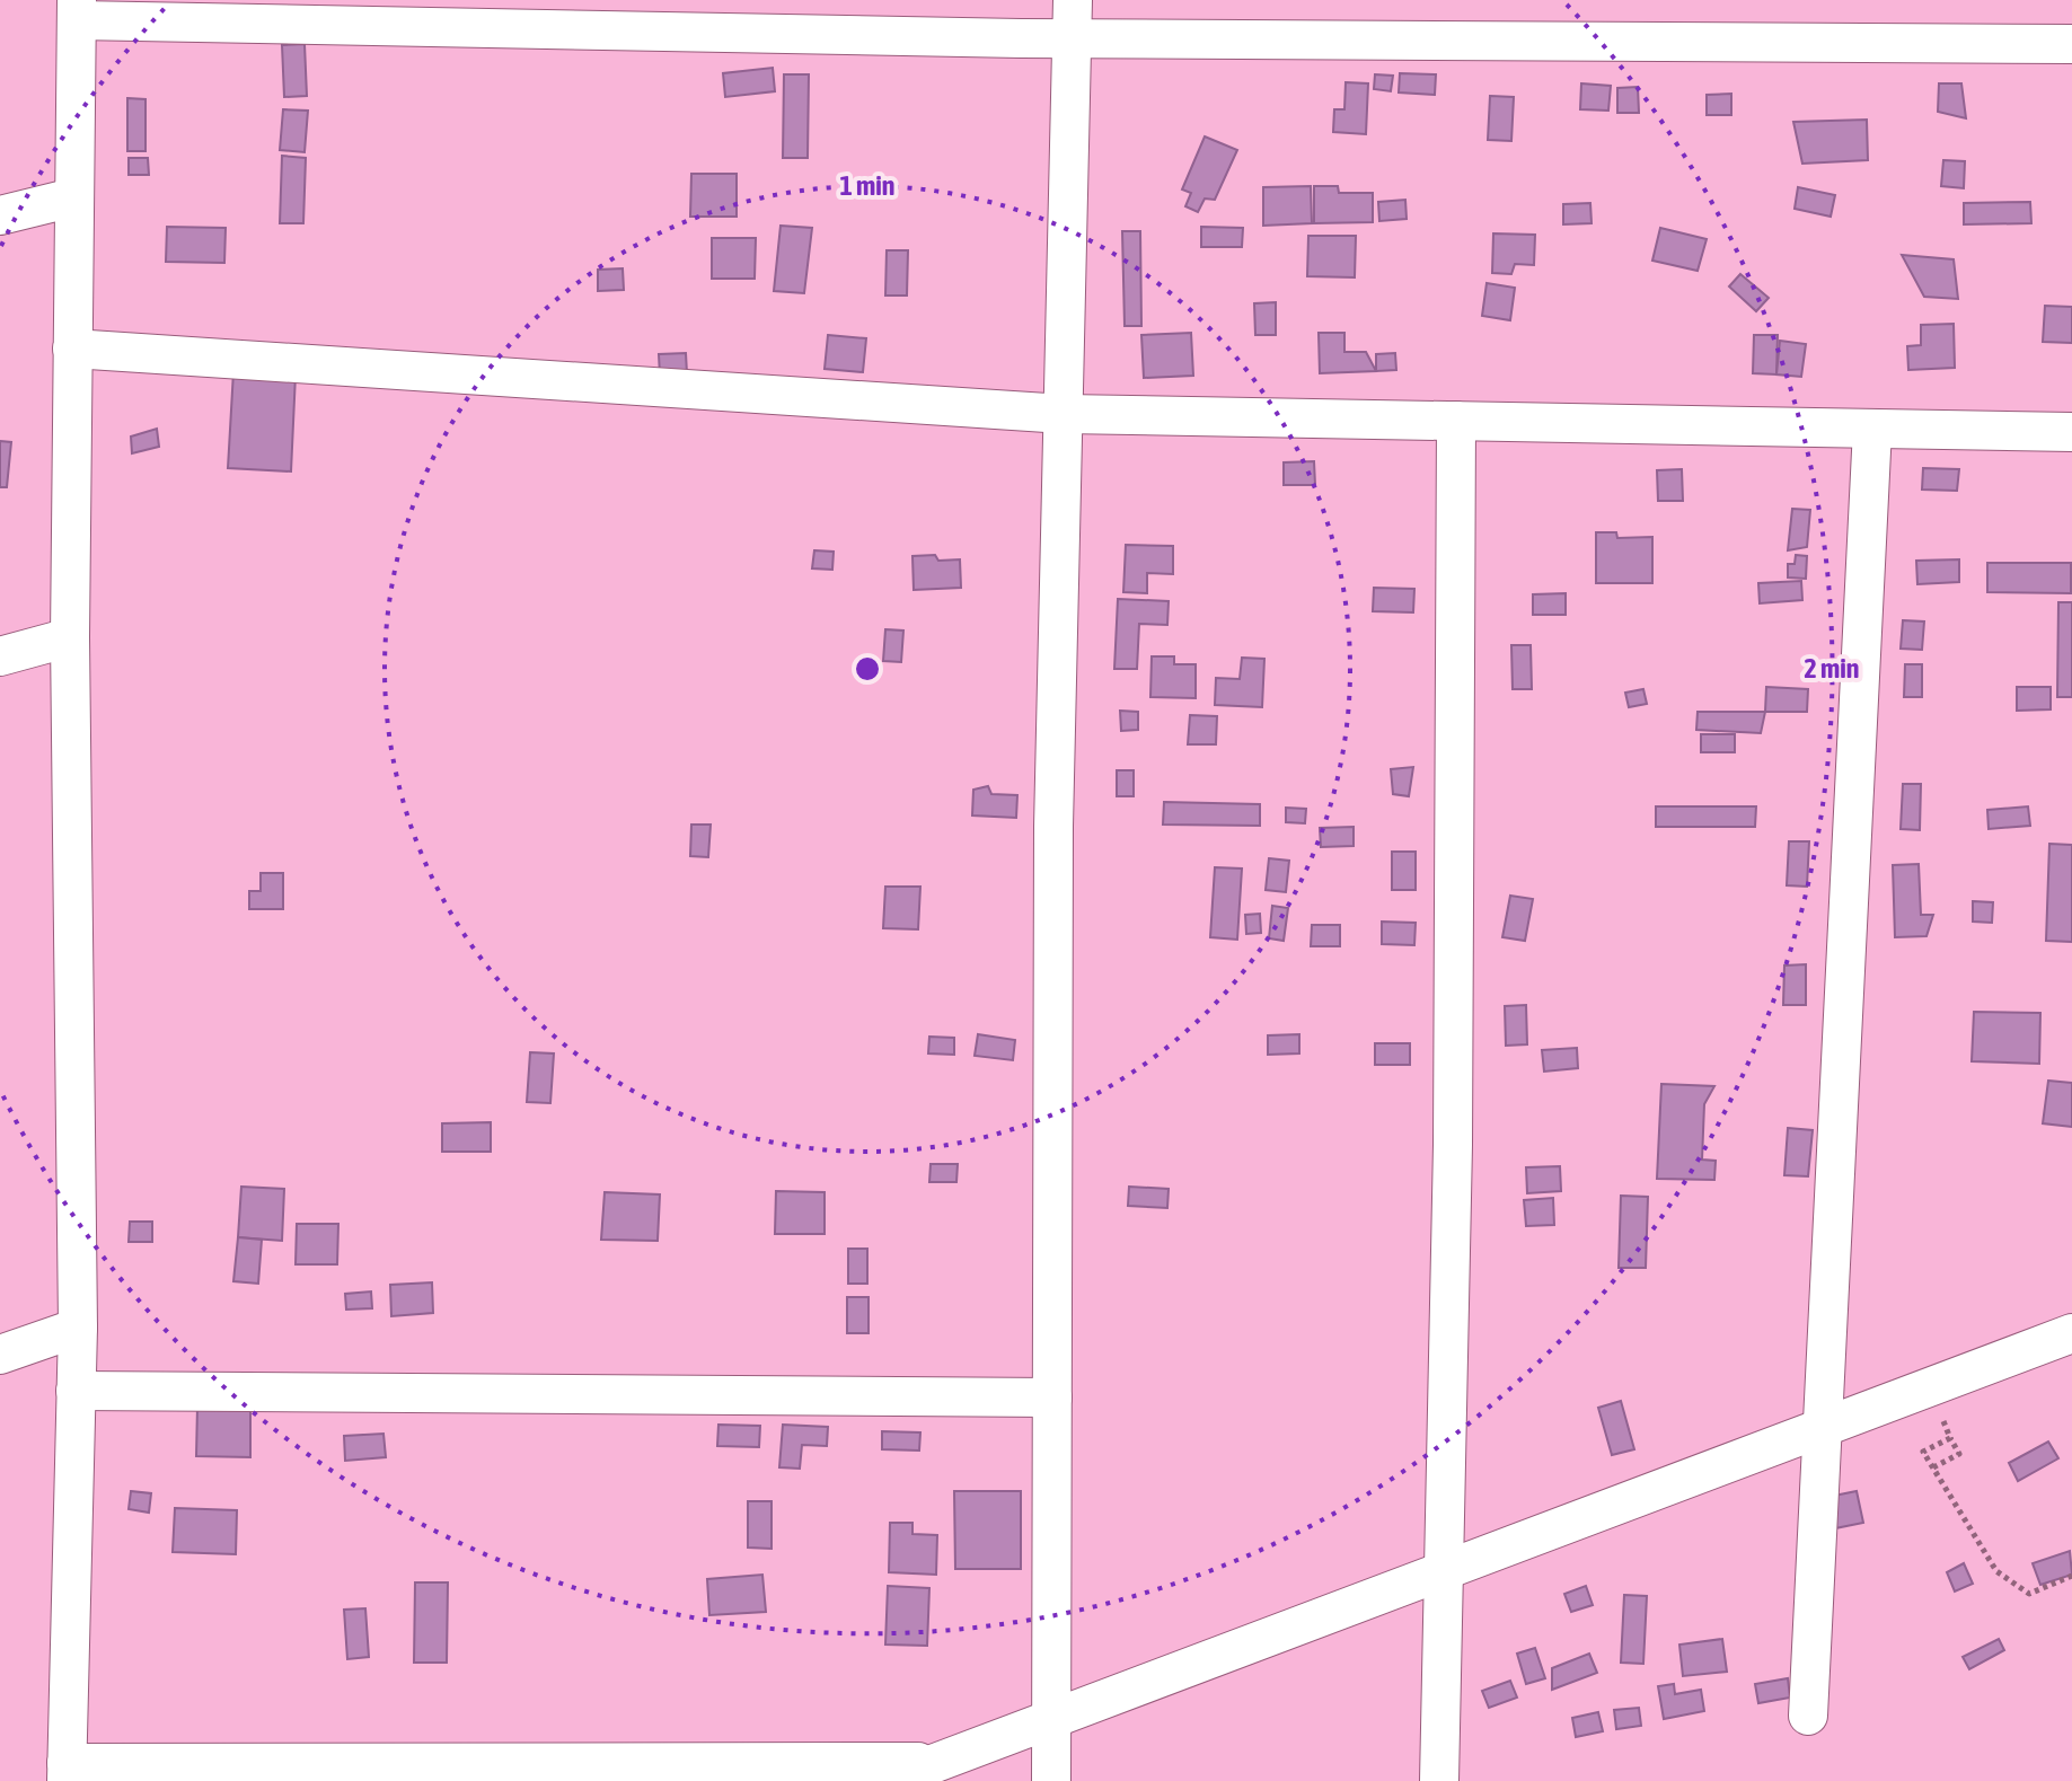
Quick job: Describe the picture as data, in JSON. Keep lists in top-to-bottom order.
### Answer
{
  "rings": ["1 min", "2 min"]
}
